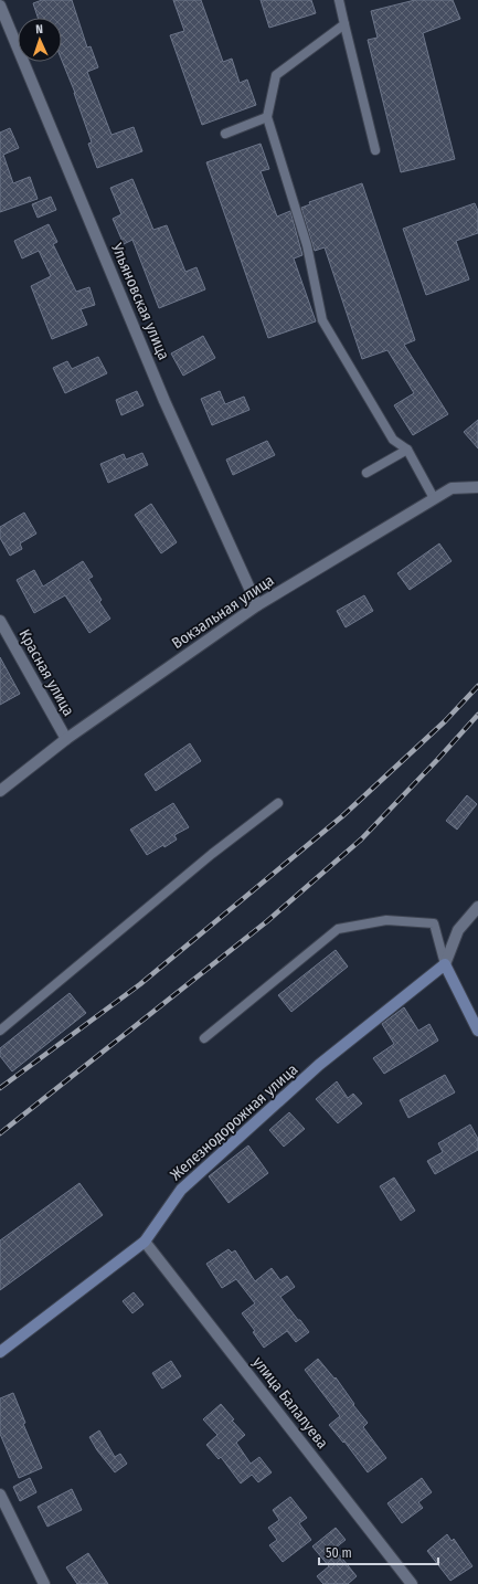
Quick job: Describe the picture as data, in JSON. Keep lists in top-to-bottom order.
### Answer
{
  "streets": {
    "street": [
      "Ульяновская улица",
      "Вокзальная улица",
      "Красная улица",
      "Железнодорожная улица",
      "улица Балалуева"
    ]
  },
  "crossings": [
    ["Ульяновская улица", "Вокзальная улица"],
    ["Вокзальная улица", "Красная улица"],
    ["Железнодорожная улица", "улица Балалуева"]
  ],
  "scale_bar": "50 m",
  "north": "top"
}
